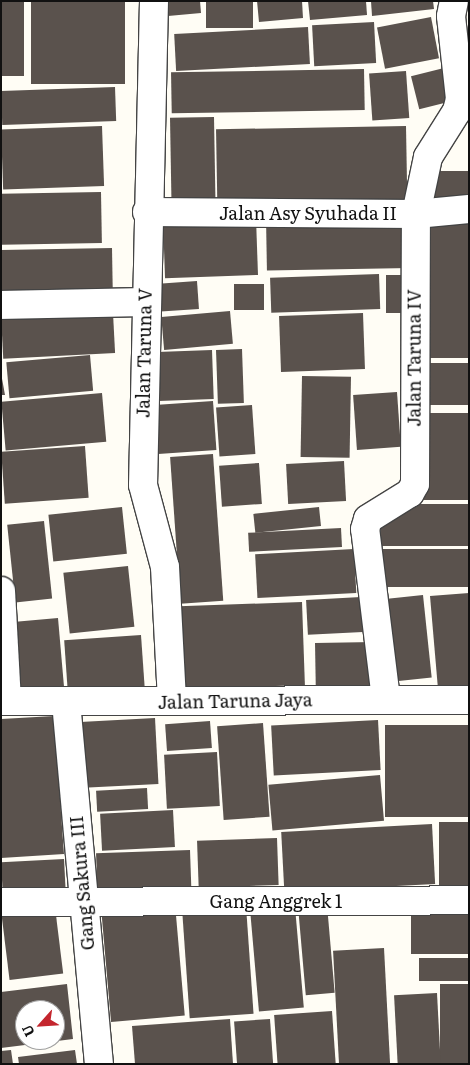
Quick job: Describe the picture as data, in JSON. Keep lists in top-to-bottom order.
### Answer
{
  "streets": {
    "street": [
      "Jalan Asy Syuhada II",
      "Jalan Taruna V",
      "Jalan Taruna IV",
      "Jalan Taruna Jaya",
      "Gang Sakura III",
      "Gang Anggrek 1"
    ]
  },
  "crossings": [
    ["Jalan Asy Syuhada II", "Jalan Taruna V"],
    ["Jalan Asy Syuhada II", "Jalan Taruna IV"],
    ["Jalan Taruna V", "Jalan Taruna Jaya"],
    ["Jalan Taruna IV", "Jalan Taruna Jaya"],
    ["Jalan Taruna Jaya", "Gang Sakura III"],
    ["Gang Sakura III", "Gang Anggrek 1"]
  ],
  "north": "bottom left"
}
